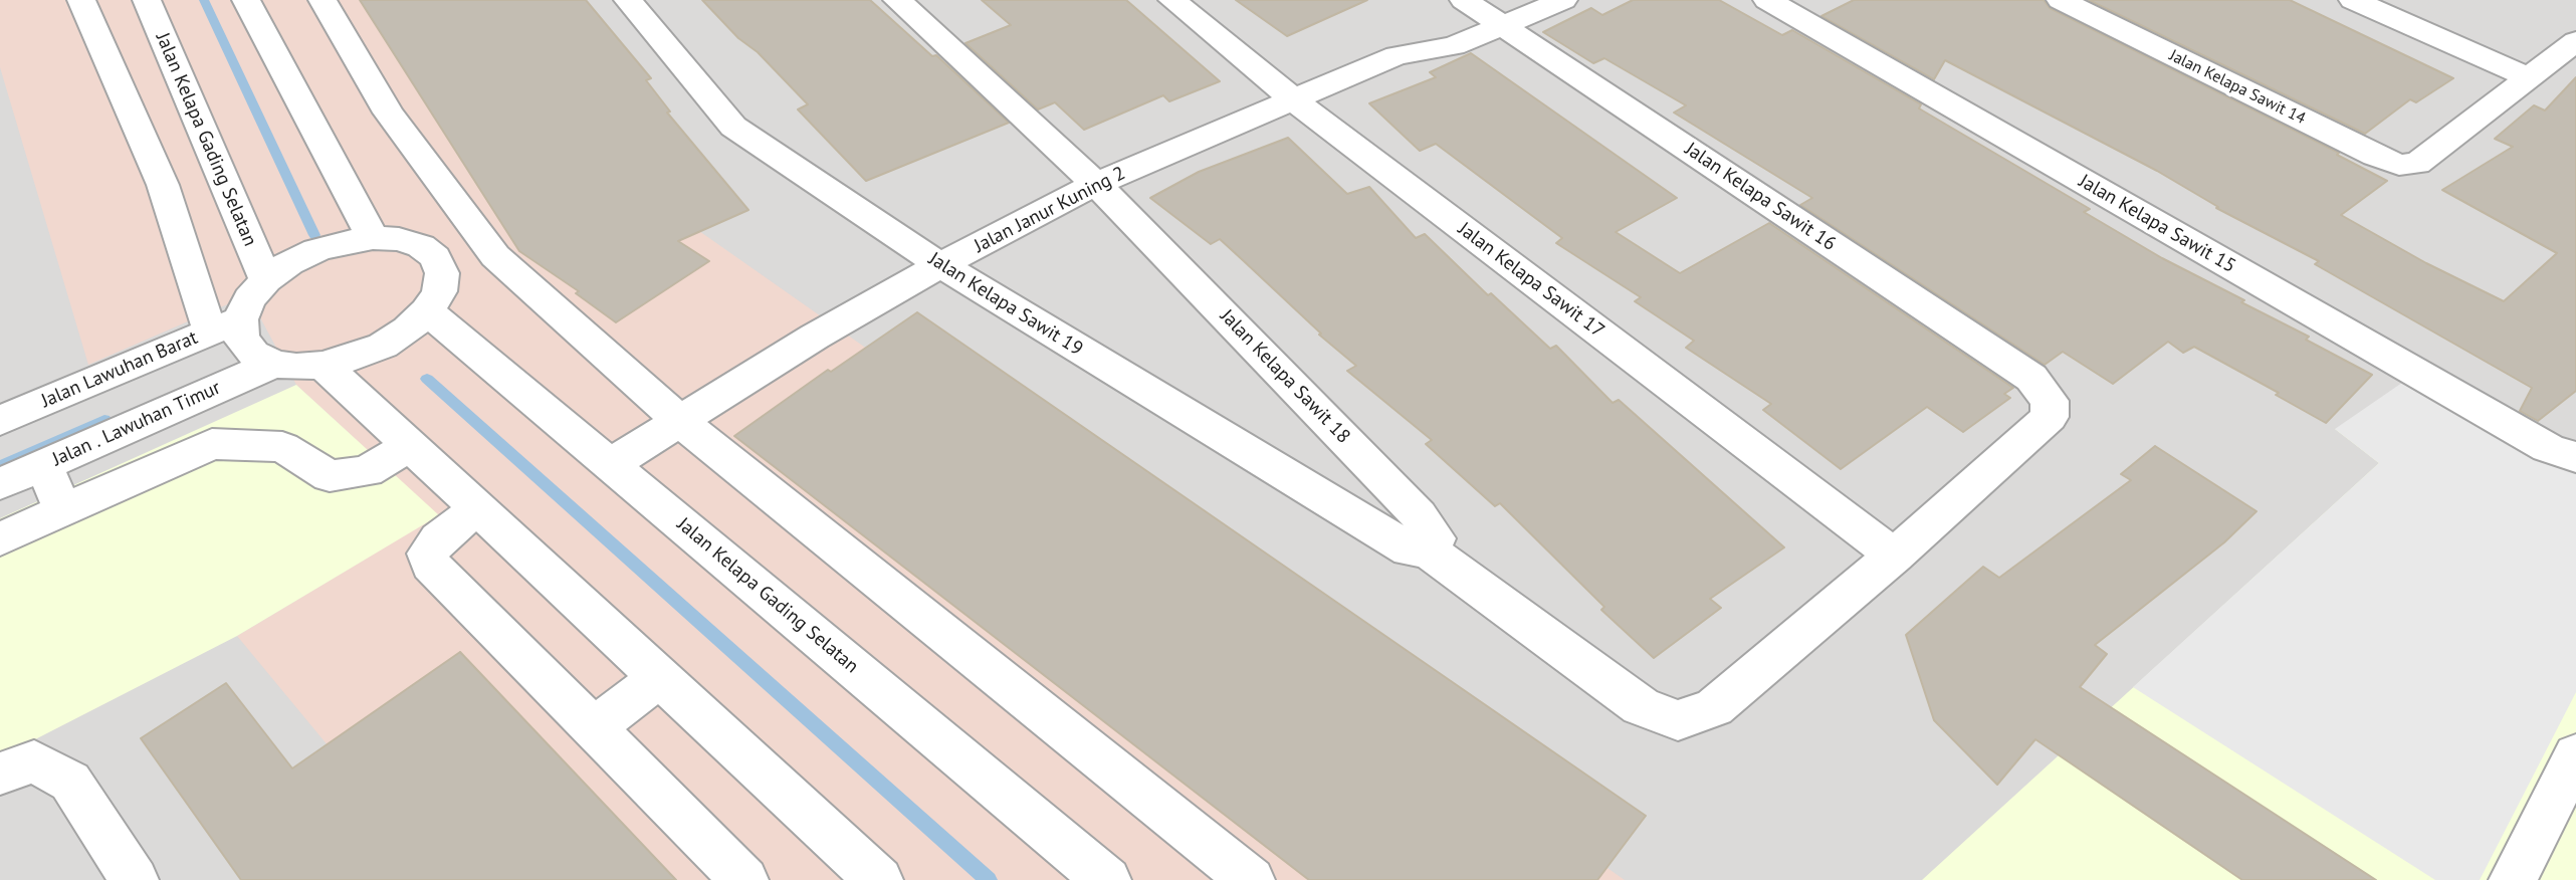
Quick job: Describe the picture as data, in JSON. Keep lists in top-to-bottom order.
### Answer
{
  "streets": {
    "street": [
      "Jalan Kelapa Sawit 14",
      "Jalan Kelapa Gading Selatan",
      "Jalan Kelapa Sawit 16",
      "Jalan Janur Kuning 2",
      "Jalan Kelapa Sawit 15",
      "Jalan Kelapa Sawit 17",
      "Jalan Kelapa Sawit 19",
      "Jalan Lawuhan Barat",
      "Jalan Kelapa Sawit 18",
      "Jalan . Lawuhan Timur"
    ]
  },
  "crossings": [
    ["Jalan Kelapa Gading Selatan", "Jalan Janur Kuning 2"],
    ["Jalan Kelapa Sawit 16", "Jalan Janur Kuning 2"],
    ["Jalan Kelapa Sawit 16", "Jalan Kelapa Sawit 17"],
    ["Jalan Janur Kuning 2", "Jalan Kelapa Sawit 17"],
    ["Jalan Janur Kuning 2", "Jalan Kelapa Sawit 19"],
    ["Jalan Janur Kuning 2", "Jalan Kelapa Sawit 18"],
    ["Jalan Kelapa Sawit 19", "Jalan Kelapa Sawit 18"]
  ]
}
